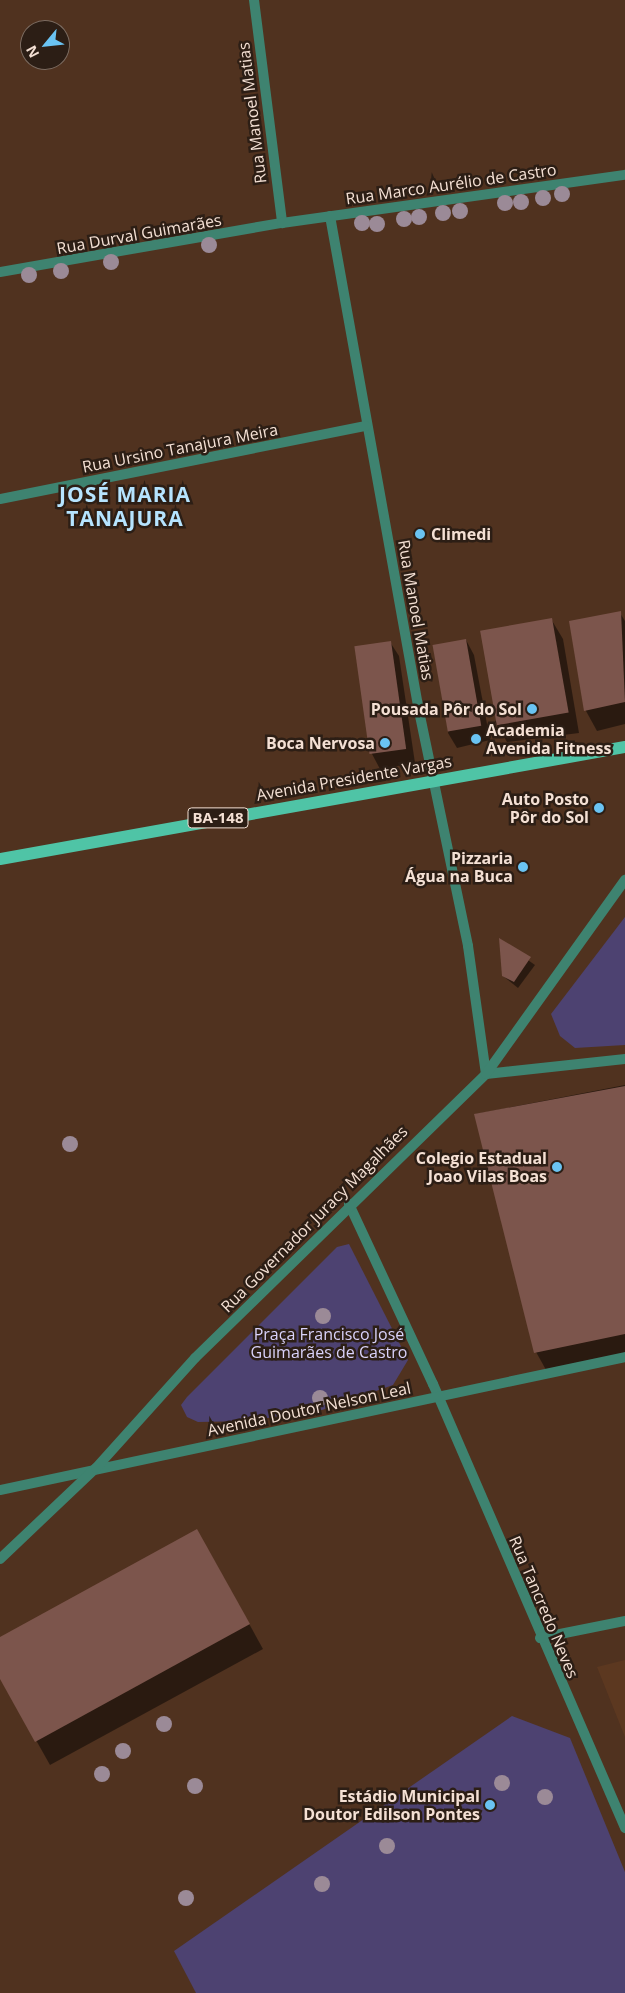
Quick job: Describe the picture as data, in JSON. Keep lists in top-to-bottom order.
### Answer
{
  "streets": {
    "main road": ["Avenida Presidente Vargas", "BA-148"],
    "street": [
      "Rua Manoel Matias",
      "Rua Marco Aurélio de Castro",
      "Rua Durval Guimarães",
      "Rua Ursino Tanajura Meira",
      "Rua Governador Juracy Magalhães",
      "Avenida Doutor Nelson Leal",
      "Rua Tancredo Neves"
    ]
  },
  "crossings": [
    ["Rua Manoel Matias", "Rua Marco Aurélio de Castro"],
    ["Rua Manoel Matias", "Rua Durval Guimarães"],
    ["Rua Manoel Matias", "Rua Ursino Tanajura Meira"],
    ["Rua Manoel Matias", "Avenida Presidente Vargas"],
    ["Rua Manoel Matias", "Rua Governador Juracy Magalhães"],
    ["Rua Marco Aurélio de Castro", "Rua Durval Guimarães"],
    ["Rua Governador Juracy Magalhães", "Avenida Doutor Nelson Leal"],
    ["Rua Governador Juracy Magalhães", "Rua Tancredo Neves"],
    ["Avenida Doutor Nelson Leal", "Rua Tancredo Neves"]
  ],
  "districts": ["JOSÉ MARIA TANAJURA"],
  "parks": ["Praça Francisco José Guimarães de Castro"],
  "places": [
    "Climedi",
    "Pousada Pôr do Sol",
    "Academia Avenida Fitness",
    "Boca Nervosa",
    "Auto Posto Pôr do Sol",
    "Pizzaria Água na Buca",
    "Colegio Estadual Joao Vilas Boas",
    "Estádio Municipal Doutor Edilson Pontes"
  ],
  "north": "bottom left"
}
